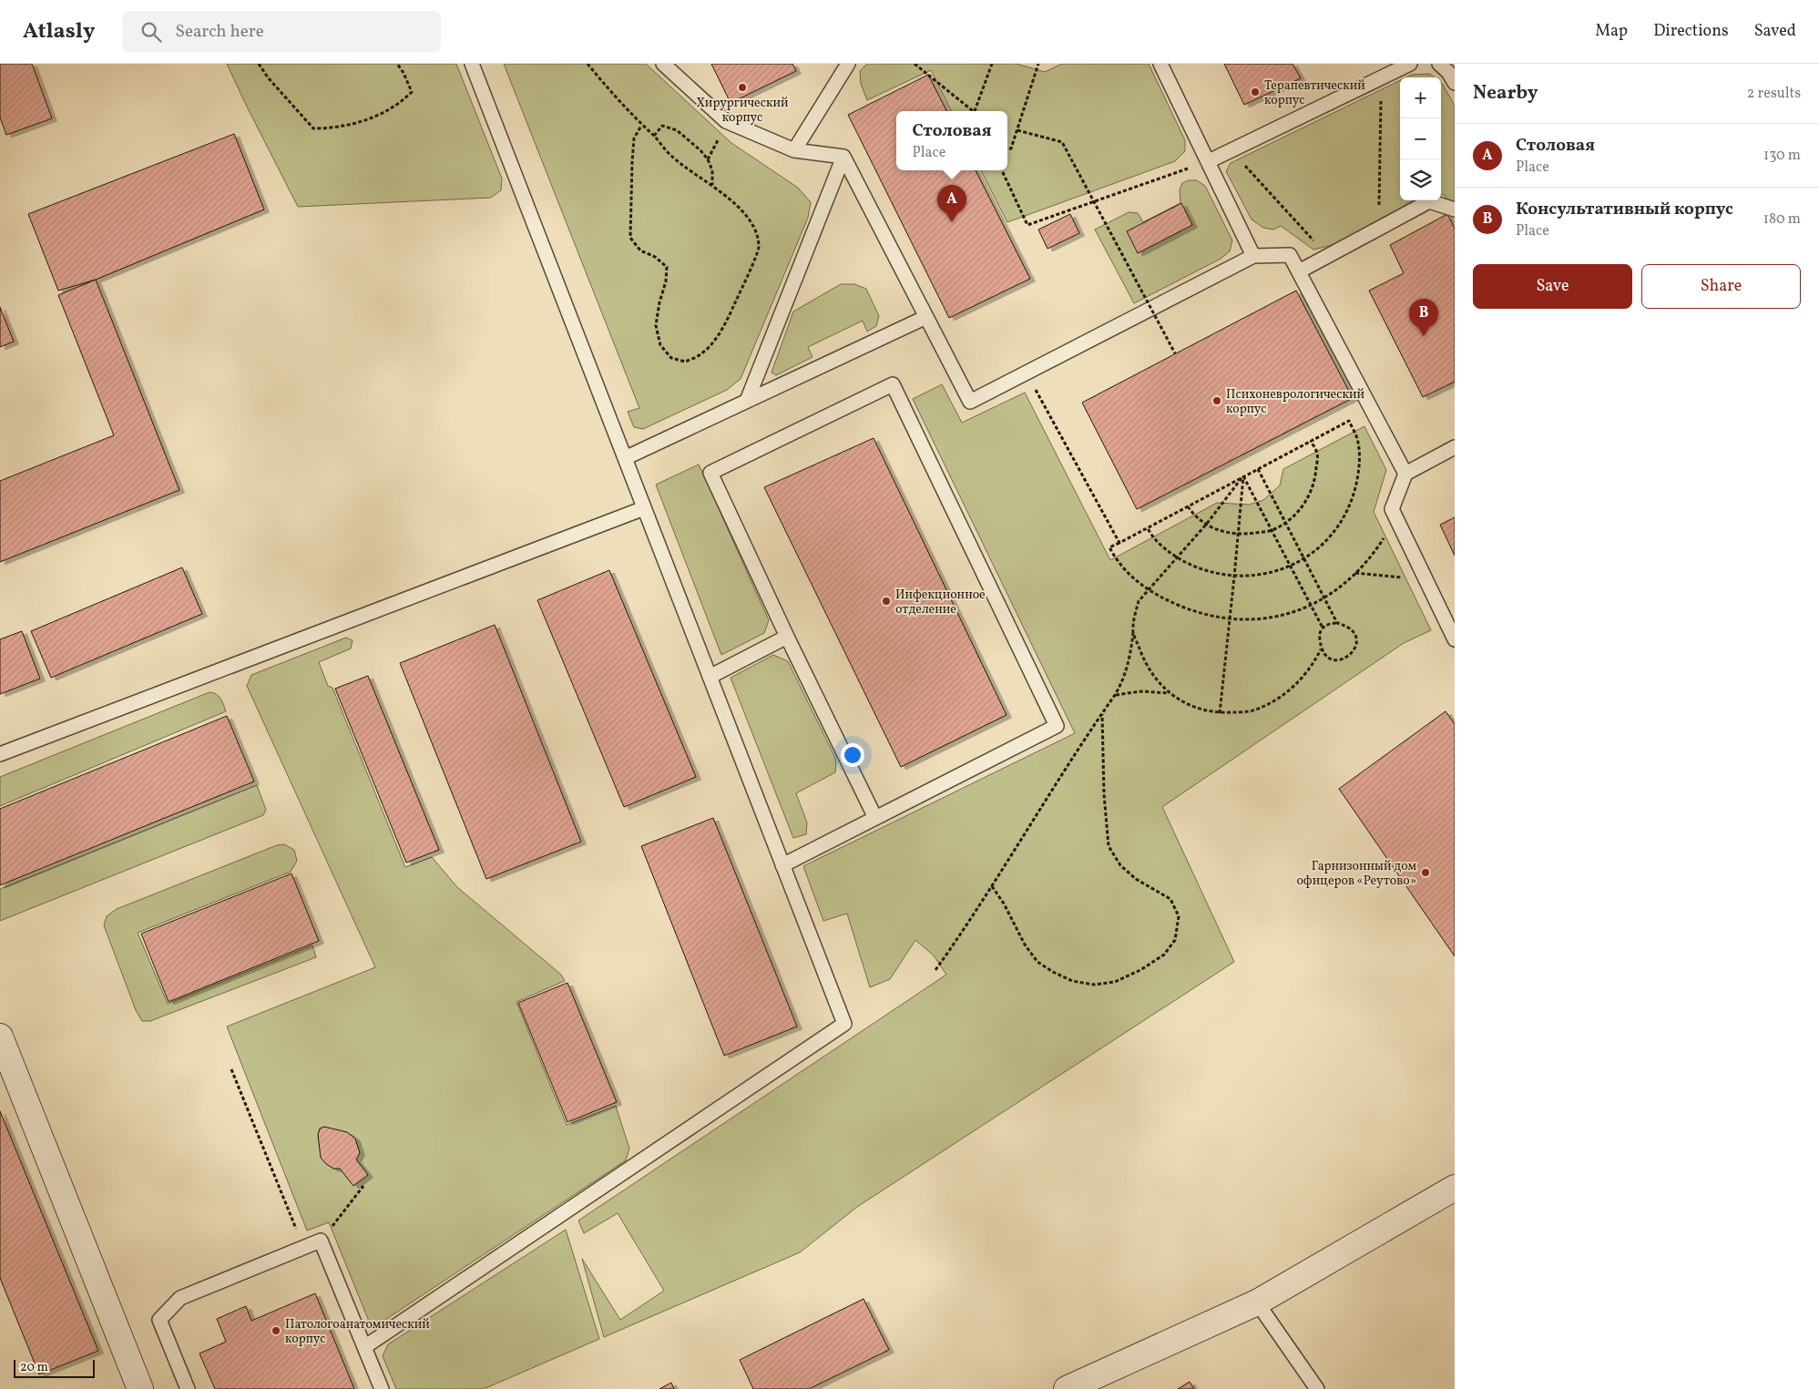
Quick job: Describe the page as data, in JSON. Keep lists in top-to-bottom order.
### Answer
{
  "places": [
    "Хирургический корпус",
    "Терапевтический корпус",
    "Психоневрологический корпус",
    "Инфекционное отделение",
    "Гарнизонный дом офицеров «Реутово»",
    "Патологоанатомический корпус"
  ],
  "scale_bar": "20 m",
  "page": {
    "header": "Atlasly",
    "search": "Search here",
    "nav": ["Map", "Directions", "Saved"],
    "heading": ["Nearby", "2 results"],
    "map_buttons": ["+", "−"],
    "popup": ["Столовая", "Place"],
    "list": [
      {
        "mark": "A",
        "name": "Столовая",
        "note": "Place",
        "value": "130 m"
      },
      {
        "mark": "B",
        "name": "Консультативный корпус",
        "note": "Place",
        "value": "180 m"
      }
    ],
    "pins": ["A", "B"],
    "buttons": ["Save", "Share"],
    "scale": "20 m"
  }
}
